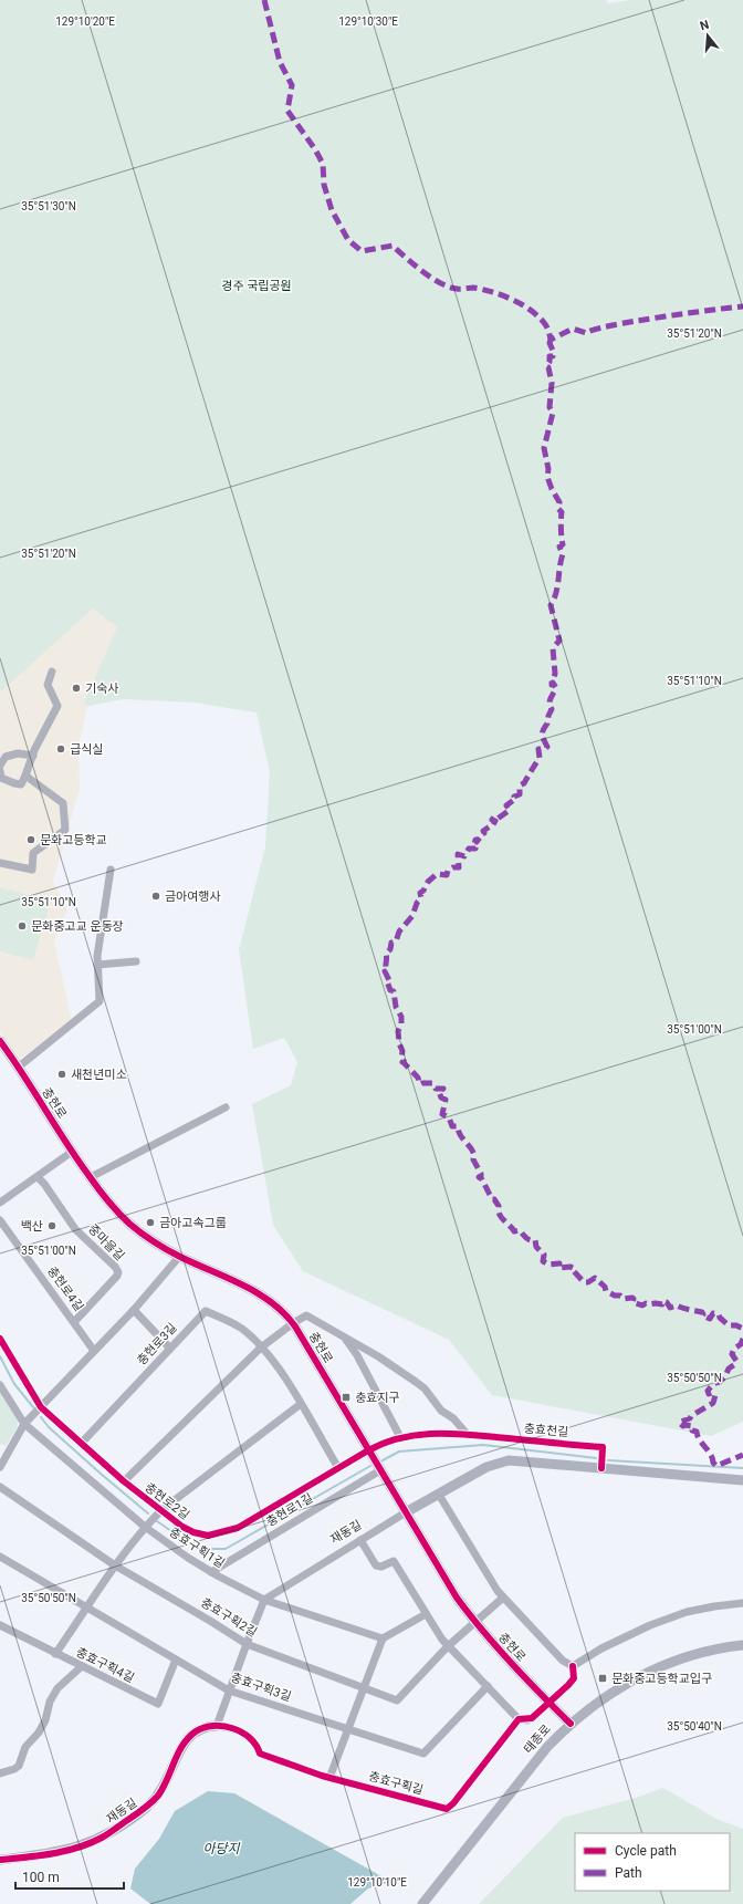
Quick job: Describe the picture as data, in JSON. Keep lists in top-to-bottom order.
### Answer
{
  "streets": {
    "street": [
      "충현로",
      "중마을길",
      "충현로4길",
      "충현로3길",
      "충효천길",
      "충현로2길",
      "충현로1길",
      "재동길",
      "충효구획1길",
      "충효구획2길",
      "충효구획4길",
      "충효구획3길",
      "태종로",
      "충효구획길"
    ]
  },
  "crossings": [
    ["충현로", "충효천길"],
    ["충현로", "충현로2길"],
    ["충현로", "충현로1길"],
    ["충현로", "재동길"],
    ["충현로", "태종로"],
    ["중마을길", "충현로4길"],
    ["충현로3길", "충현로2길"],
    ["충효천길", "충현로2길"],
    ["충현로1길", "충효구획1길"],
    ["재동길", "충효구획1길"],
    ["재동길", "충효구획길"],
    ["충효구획4길", "충효구획3길"]
  ],
  "water": ["아당지"],
  "parks": ["경주 국립공원"],
  "places": {
    "other": [
      "기숙사",
      "급식실",
      "문화고등학교",
      "금아여행사",
      "문화중고교 운동장",
      "새천년미소",
      "금아고속그룹",
      "백산"
    ],
    "transit": ["충효지구", "문화중고등학교입구"]
  },
  "legend": ["Cycle path", "Path"],
  "scale_bar": "100 m",
  "north": "top",
  "coordinates": [
    "129°10'20\"E",
    "129°10'30\"E",
    "35°51'30\"N",
    "35°51'20\"N",
    "35°51'10\"N",
    "35°51'00\"N",
    "35°50'50\"N",
    "35°50'40\"N",
    "129°10'10\"E"
  ]
}
